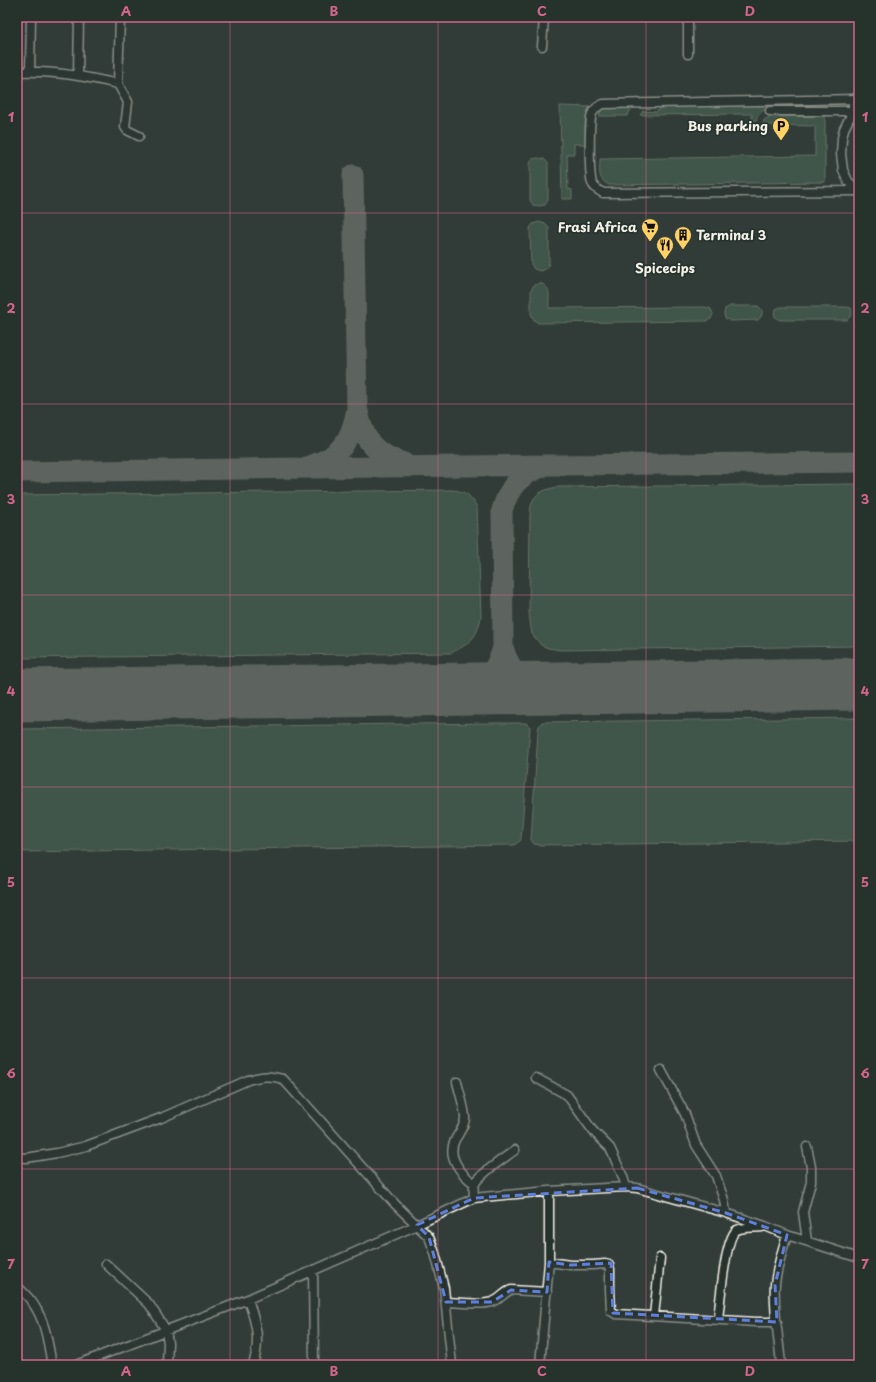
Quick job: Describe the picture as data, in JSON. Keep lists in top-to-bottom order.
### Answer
{
  "places": {
    "parking": ["Bus parking"],
    "supermarket": ["Frasi Africa"],
    "building": ["Terminal 3"],
    "restaurant": ["Spicecips"]
  },
  "grid": {
    "columns": [
      "A",
      "B",
      "C",
      "D"
    ],
    "rows": [
      "1",
      "2",
      "3",
      "4",
      "5",
      "6",
      "7"
    ]
  }
}
